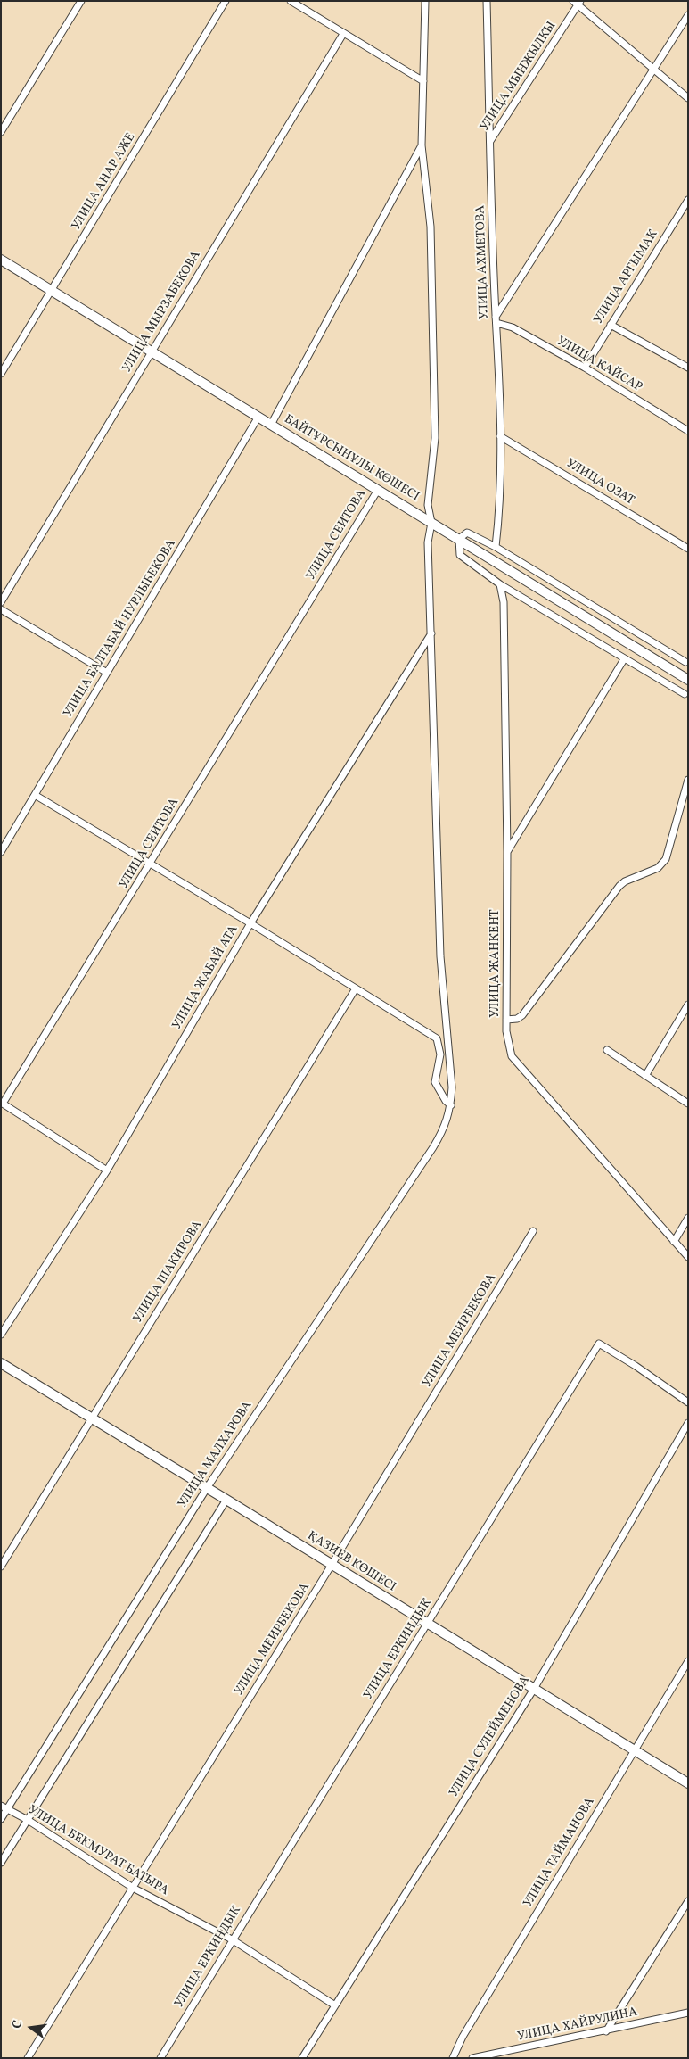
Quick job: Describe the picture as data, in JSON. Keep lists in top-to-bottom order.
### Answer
{
  "streets": {
    "main road": ["БАЙТҰРСЫНҰЛЫ КӨШЕСІ", "ҚАЗИЕВ КӨШЕСІ"],
    "street": [
      "УЛИЦА МЫНЖЫЛКЫ",
      "УЛИЦА АНАР АЖЕ",
      "УЛИЦА АХМЕТОВА",
      "УЛИЦА АРГЫМАК",
      "УЛИЦА МЫРЗАБЕКОВА",
      "УЛИЦА КАЙСАР",
      "УЛИЦА ОЗАТ",
      "УЛИЦА СЕИТОВА",
      "УЛИЦА БАЛТАБАЙ НУРЛЫБЕКОВА",
      "УЛИЦА ЖАНКЕНТ",
      "УЛИЦА ЖАБАЙ АТА",
      "УЛИЦА ШАКИРОВА",
      "УЛИЦА МЕИРБЕКОВА",
      "УЛИЦА МАЛХАРОВА",
      "УЛИЦА ЕРКИНДЫК",
      "УЛИЦА СУЛЕЙМЕНОВА",
      "УЛИЦА БЕКМУРАТ БАТЫРА",
      "УЛИЦА ТАЙМАНОВА",
      "УЛИЦА ХАЙРУЛИНА"
    ]
  },
  "crossings": [
    ["УЛИЦА МЫНЖЫЛКЫ", "УЛИЦА АХМЕТОВА"],
    ["УЛИЦА АНАР АЖЕ", "БАЙТҰРСЫНҰЛЫ КӨШЕСІ"],
    ["УЛИЦА АХМЕТОВА", "УЛИЦА КАЙСАР"],
    ["УЛИЦА АХМЕТОВА", "УЛИЦА ОЗАТ"],
    ["УЛИЦА АРГЫМАК", "УЛИЦА КАЙСАР"],
    ["УЛИЦА МЫРЗАБЕКОВА", "БАЙТҰРСЫНҰЛЫ КӨШЕСІ"],
    ["БАЙТҰРСЫНҰЛЫ КӨШЕСІ", "УЛИЦА СЕИТОВА"],
    ["БАЙТҰРСЫНҰЛЫ КӨШЕСІ", "УЛИЦА БАЛТАБАЙ НУРЛЫБЕКОВА"],
    ["БАЙТҰРСЫНҰЛЫ КӨШЕСІ", "УЛИЦА МАЛХАРОВА"],
    ["УЛИЦА СЕИТОВА", "УЛИЦА ЖАБАЙ АТА"],
    ["УЛИЦА ЖАБАЙ АТА", "УЛИЦА МАЛХАРОВА"],
    ["УЛИЦА ШАКИРОВА", "ҚАЗИЕВ КӨШЕСІ"],
    ["УЛИЦА МЕИРБЕКОВА", "ҚАЗИЕВ КӨШЕСІ"],
    ["УЛИЦА МЕИРБЕКОВА", "УЛИЦА БЕКМУРАТ БАТЫРА"],
    ["УЛИЦА МАЛХАРОВА", "ҚАЗИЕВ КӨШЕСІ"],
    ["УЛИЦА МАЛХАРОВА", "УЛИЦА БЕКМУРАТ БАТЫРА"],
    ["ҚАЗИЕВ КӨШЕСІ", "УЛИЦА ЕРКИНДЫК"],
    ["ҚАЗИЕВ КӨШЕСІ", "УЛИЦА СУЛЕЙМЕНОВА"],
    ["ҚАЗИЕВ КӨШЕСІ", "УЛИЦА ТАЙМАНОВА"],
    ["УЛИЦА ЕРКИНДЫК", "УЛИЦА БЕКМУРАТ БАТЫРА"],
    ["УЛИЦА СУЛЕЙМЕНОВА", "УЛИЦА БЕКМУРАТ БАТЫРА"]
  ],
  "north": "left"
}
